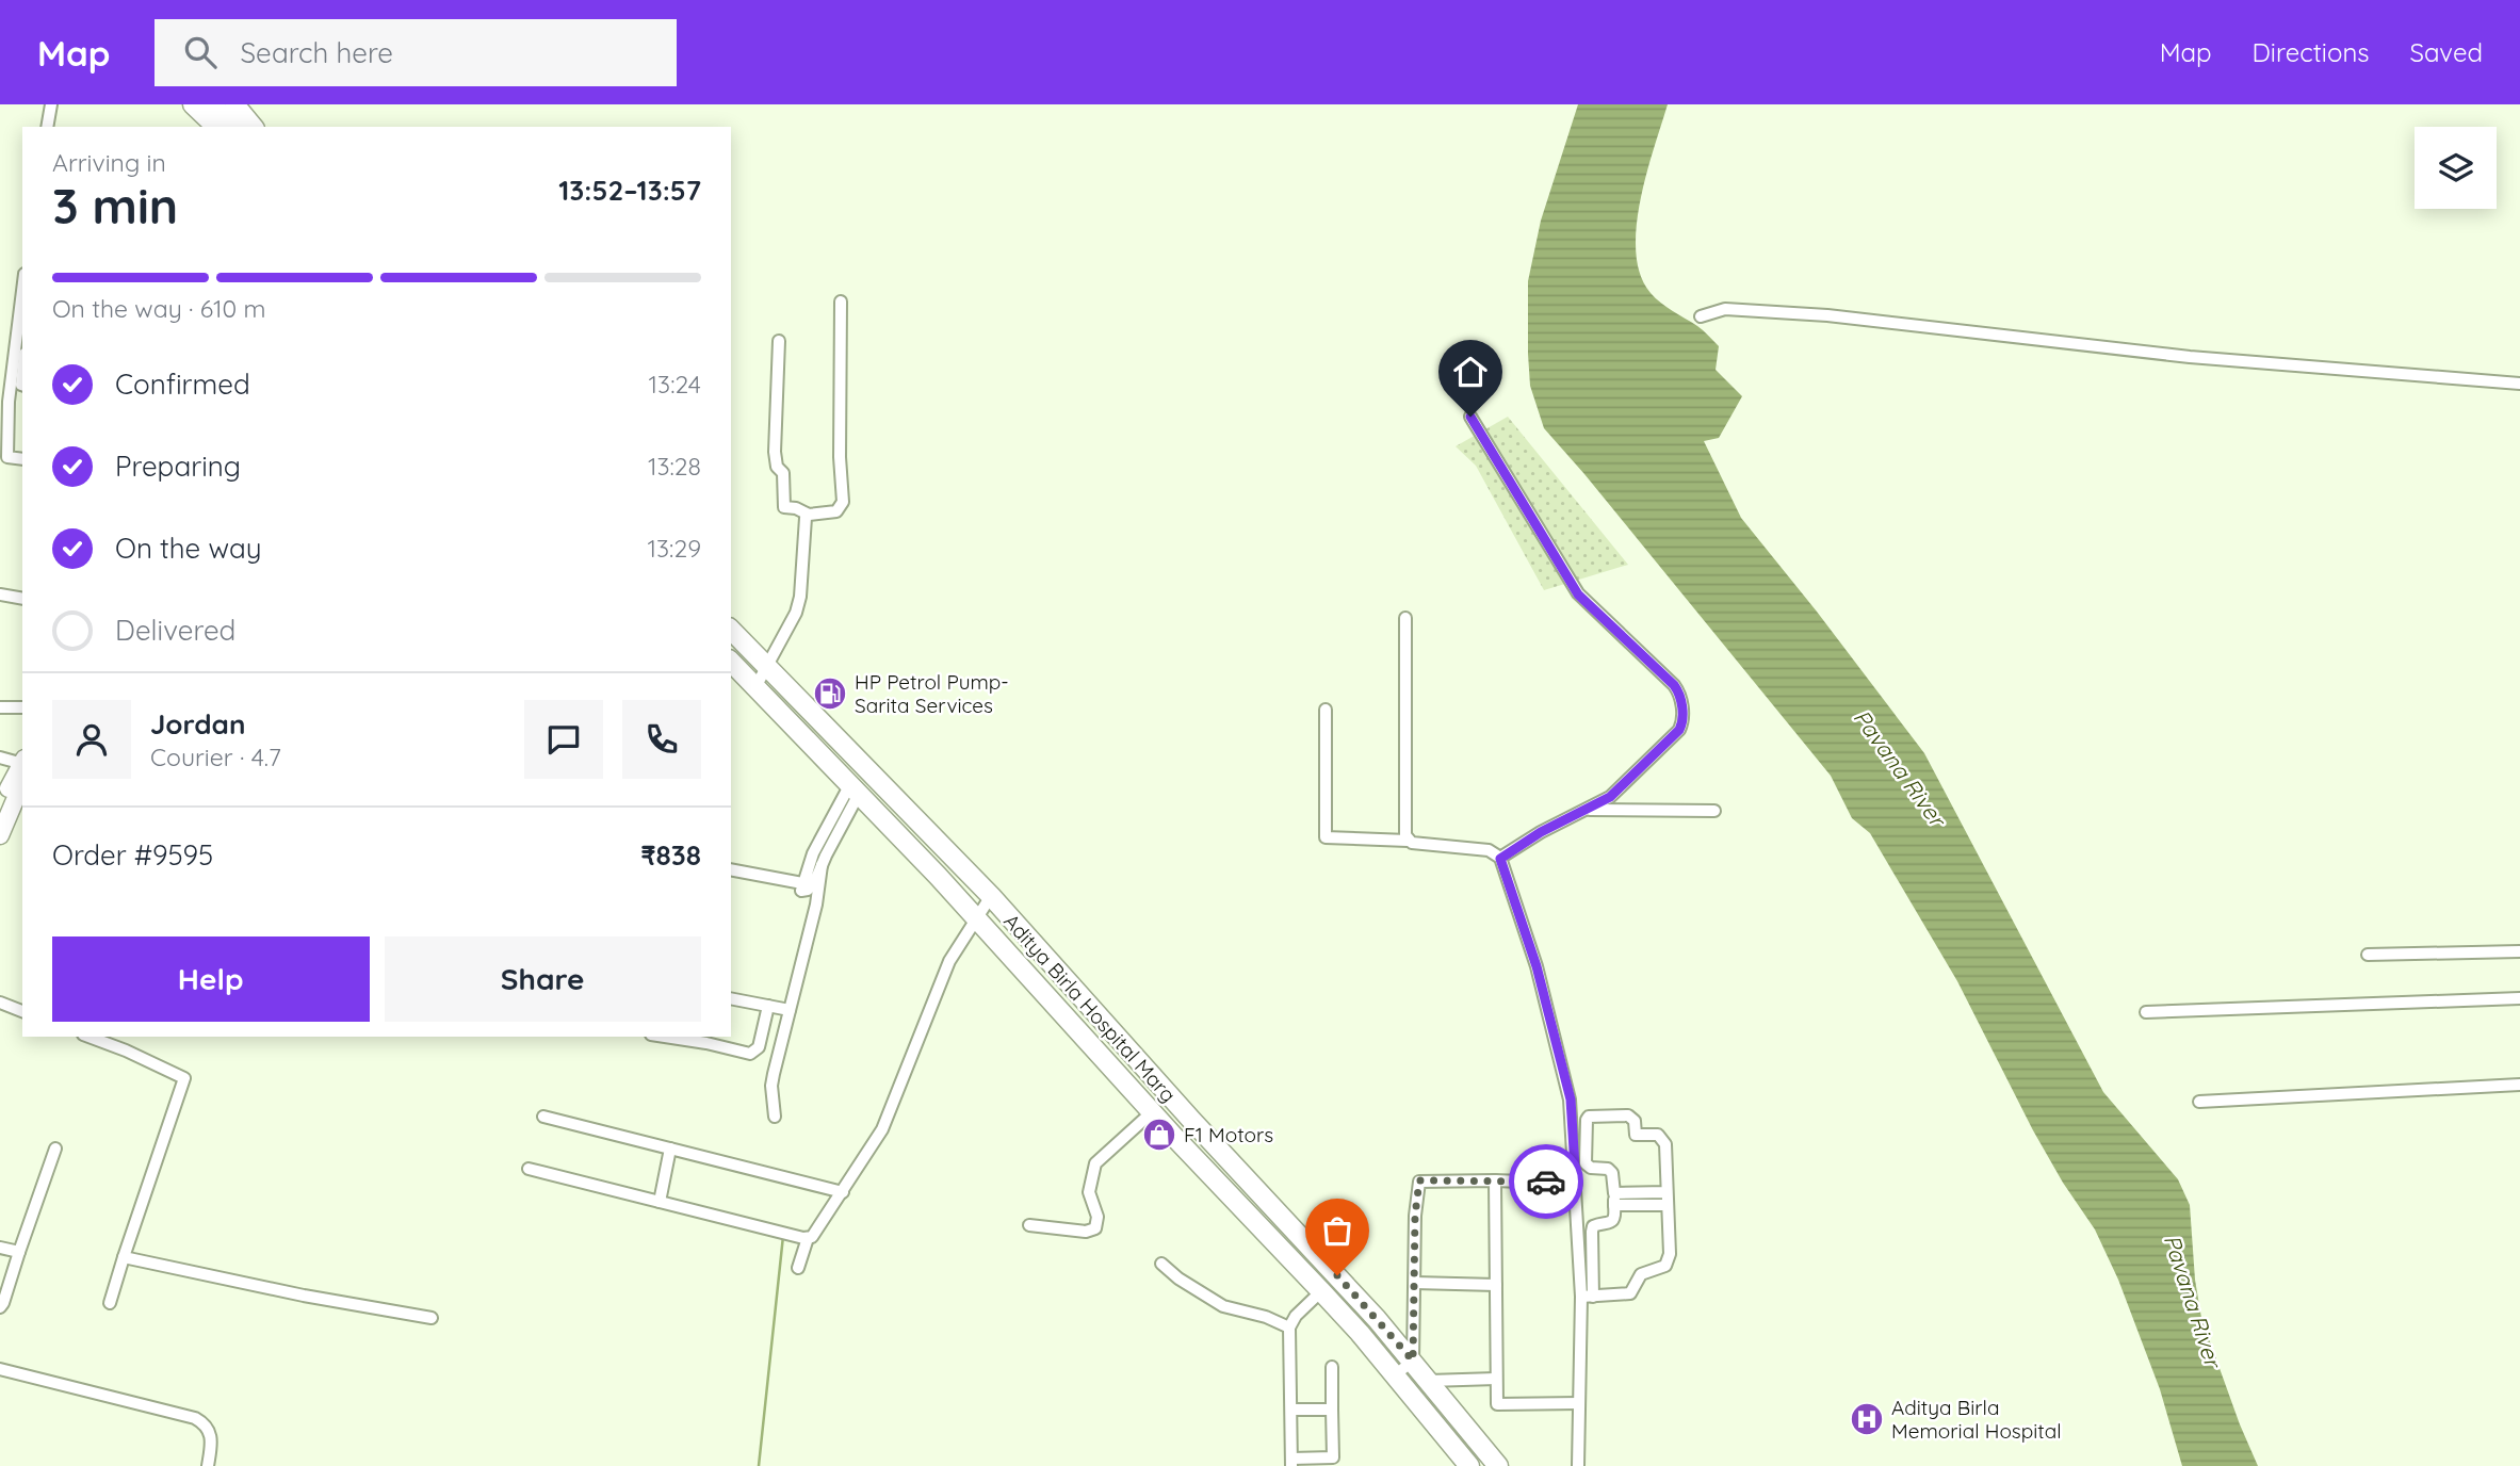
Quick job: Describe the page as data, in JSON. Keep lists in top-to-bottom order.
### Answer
{
  "streets": {
    "main road": ["Aditya Birla Hospital Marg"]
  },
  "water": ["Pavana River"],
  "places": {
    "fuel station": ["HP Petrol Pump- Sarita Services"],
    "shop": ["F1 Motors"],
    "hospital": ["Aditya Birla Memorial Hospital"]
  },
  "page": {
    "header": "Map",
    "search": "Search here",
    "nav": ["Map", "Directions", "Saved"],
    "heading": ["3 min", "Arriving in", "13:52–13:57"],
    "panel": [
      "Jordan",
      "Courier · 4.7",
      "Order #9595",
      "₹838"
    ],
    "bar": "On the way · 610 m",
    "list": [
      ["Confirmed", "13:24"],
      ["Preparing", "13:28"],
      ["On the way", "13:29"],
      "Delivered"
    ],
    "buttons": ["Help", "Share"]
  }
}
